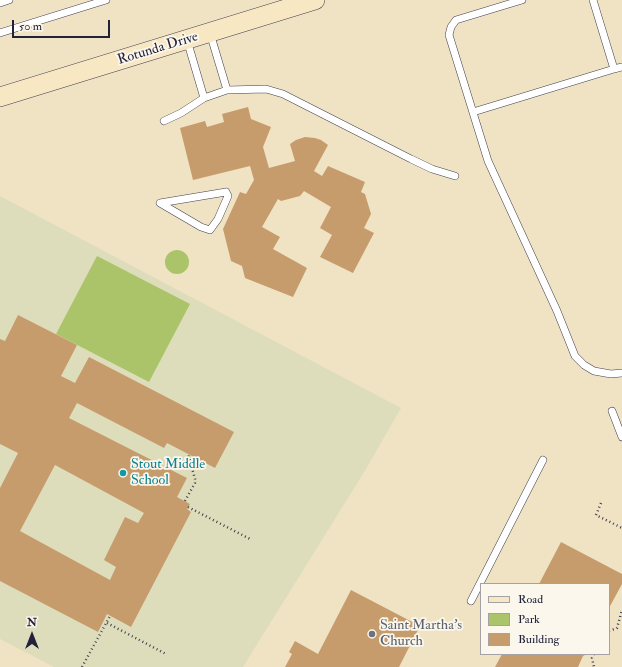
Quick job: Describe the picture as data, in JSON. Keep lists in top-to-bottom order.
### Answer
{
  "streets": {
    "main road": ["Rotunda Drive"]
  },
  "places": ["Stout Middle School", "Saint Martha’s Church"],
  "legend": ["Road", "Park", "Building"],
  "scale_bar": "50 m",
  "north": "top"
}
